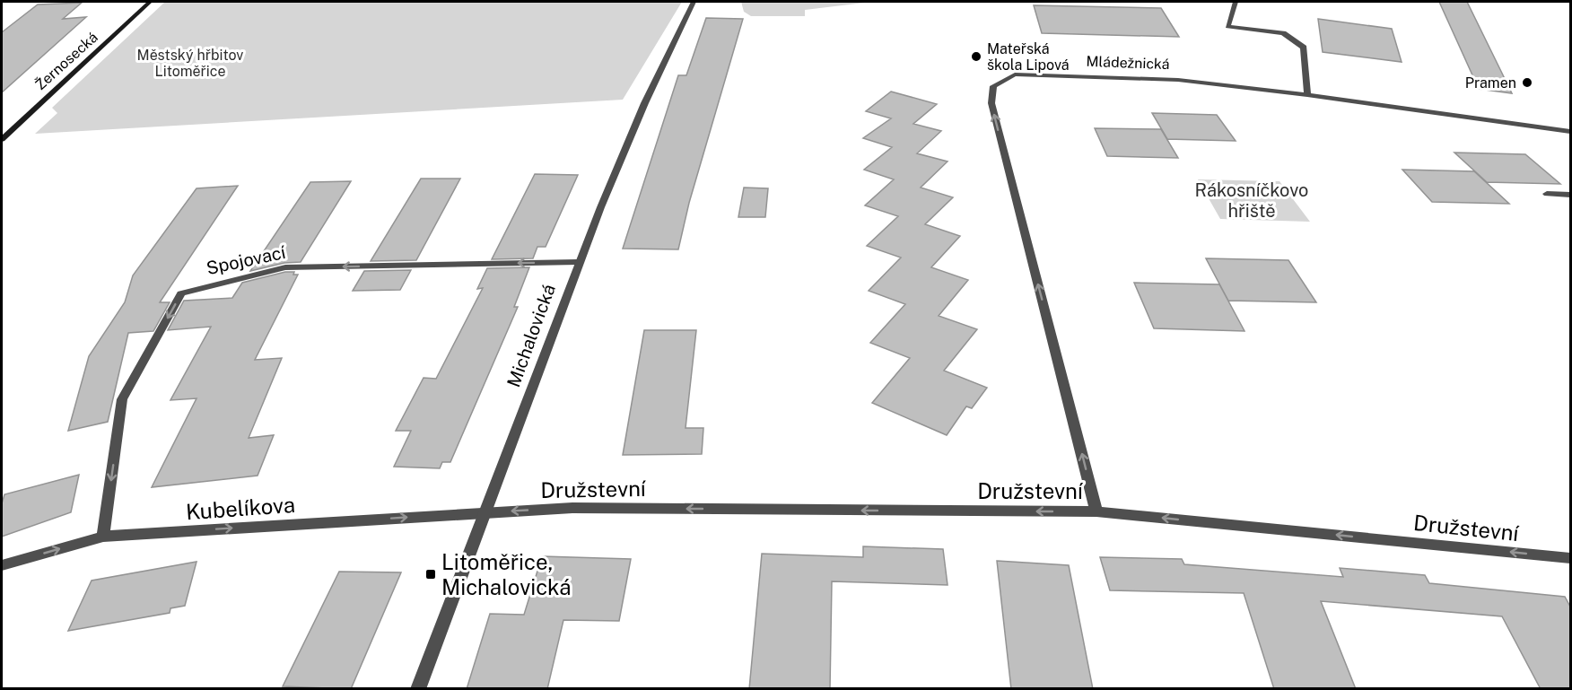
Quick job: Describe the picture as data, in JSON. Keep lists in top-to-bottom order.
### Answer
{
  "streets": {
    "main road": ["Žernosecká"],
    "street": [
      "Mládežnická",
      "Spojovací",
      "Michalovická",
      "Družstevní",
      "Kubelíkova"
    ]
  },
  "crossings": [
    ["Mládežnická", "Družstevní"],
    ["Spojovací", "Michalovická"],
    ["Spojovací", "Kubelíkova"],
    ["Michalovická", "Družstevní"],
    ["Michalovická", "Kubelíkova"],
    ["Družstevní", "Kubelíkova"]
  ],
  "one_way": ["Spojovací", "Družstevní", "Kubelíkova"],
  "parks": ["Městský hřbitov Litoměřice", "Rákosníčkovo hřiště"],
  "places": {
    "other": ["Mateřská škola Lipová", "Pramen"],
    "transit": ["Litoměřice, Michalovická"]
  }
}
